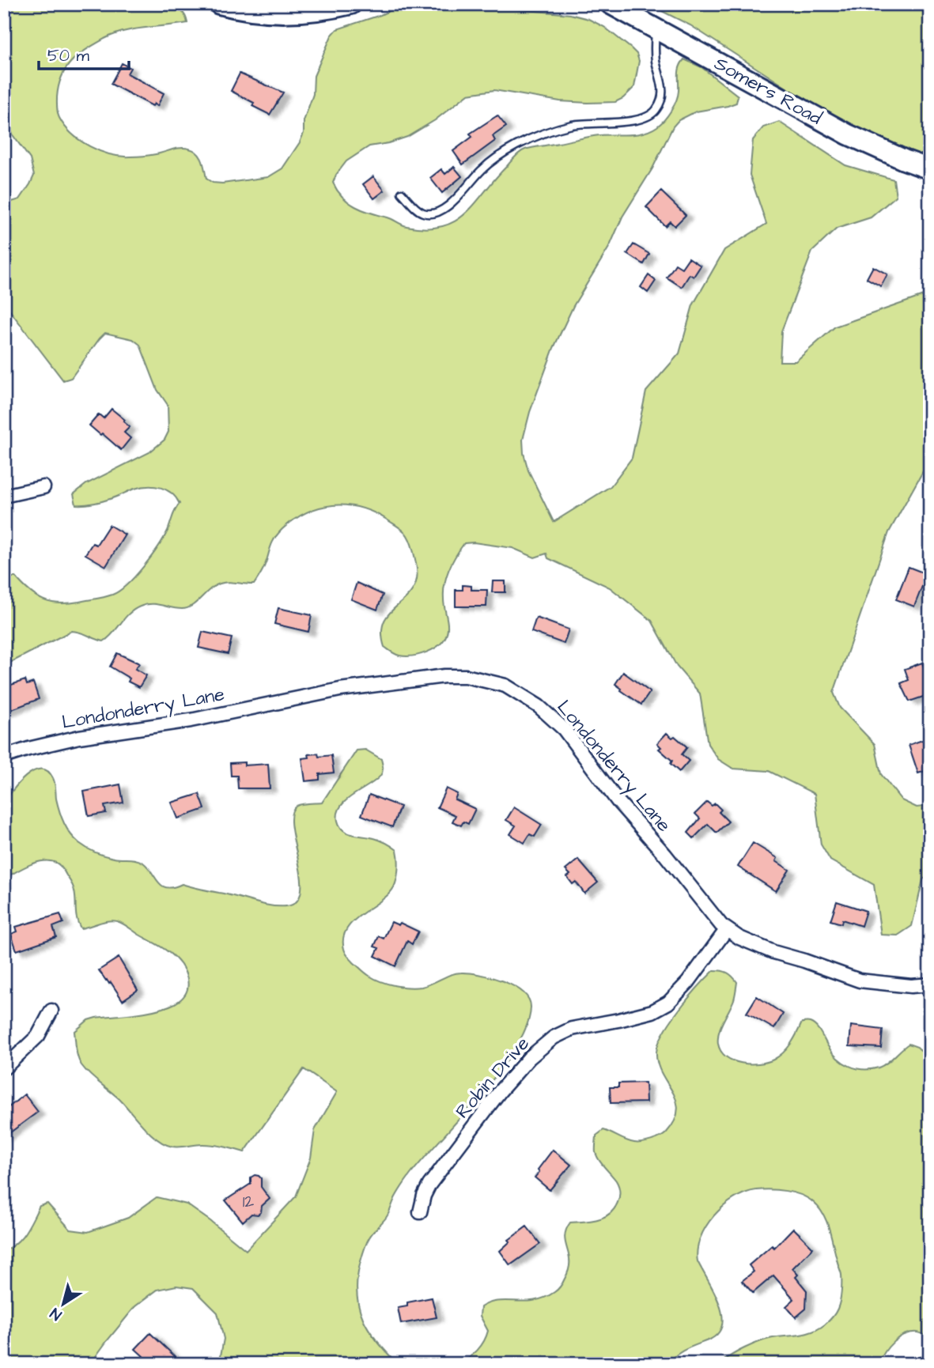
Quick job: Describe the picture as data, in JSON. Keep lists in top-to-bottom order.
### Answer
{
  "streets": {
    "main road": ["Somers Road"],
    "street": ["Londonderry Lane", "Robin Drive"]
  },
  "crossings": [
    ["Londonderry Lane", "Robin Drive"]
  ],
  "house_numbers": ["12"],
  "scale_bar": "50 m",
  "north": "bottom left"
}
